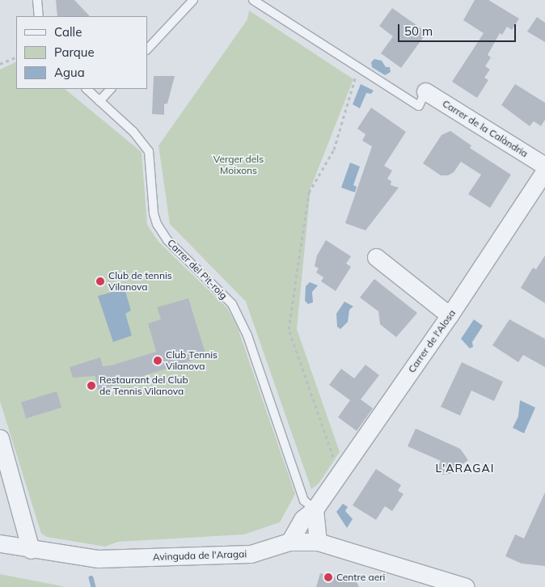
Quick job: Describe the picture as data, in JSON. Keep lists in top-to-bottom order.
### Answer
{
  "streets": {
    "street": ["Carrer de la Calàndria", "Carrer de l'Alosa", "Avinguda de l'Aragai"],
    "lane": ["Carrer del Pit-roig"]
  },
  "crossings": [
    ["Carrer del Pit-roig", "Carrer de l'Alosa"],
    ["Carrer de l'Alosa", "Avinguda de l'Aragai"]
  ],
  "districts": ["L'ARAGAI"],
  "parks": ["Verger dels Moixons"],
  "places": [
    "Club de tennis Vilanova",
    "Club Tennis Vilanova",
    "Restaurant del Club de Tennis Vilanova",
    "Centre aeri"
  ],
  "legend": ["Calle", "Parque", "Agua"],
  "scale_bar": "50 m"
}
